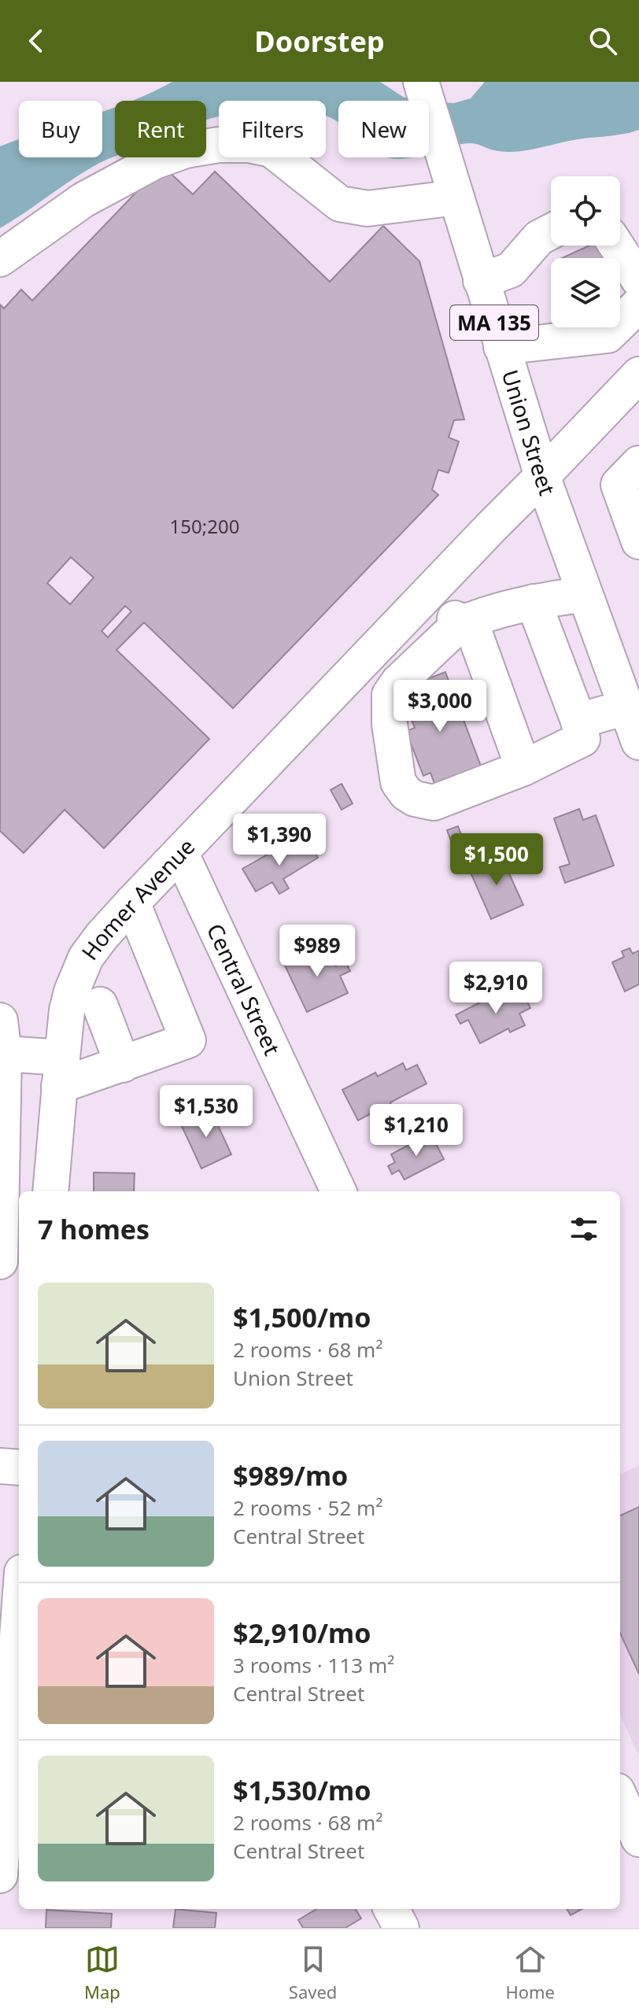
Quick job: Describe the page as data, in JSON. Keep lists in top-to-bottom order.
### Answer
{
  "streets": {
    "street": [
      "MA 135",
      "Union Street",
      "Homer Avenue",
      "Central Street"
    ]
  },
  "crossings": [
    ["Union Street", "Homer Avenue"],
    ["Homer Avenue", "Central Street"]
  ],
  "house_numbers": ["150;200"],
  "page": {
    "header": "Doorstep",
    "chip": [
      "Buy",
      "Rent",
      "Filters",
      "New"
    ],
    "price": [
      "$3,000",
      "$1,390",
      "$1,500",
      "$989",
      "$2,910",
      "$1,530",
      "$1,210"
    ],
    "heading": "7 homes",
    "list": [
      {
        "name": "$1,500/mo",
        "note": "2 rooms · 68 m² · Union Street"
      },
      {
        "name": "$989/mo",
        "note": "2 rooms · 52 m² · Central Street"
      },
      {
        "name": "$2,910/mo",
        "note": "3 rooms · 113 m² · Central Street"
      },
      {
        "name": "$1,530/mo",
        "note": "2 rooms · 68 m² · Central Street"
      }
    ],
    "tabs": ["Map", "Saved", "Home"]
  }
}
